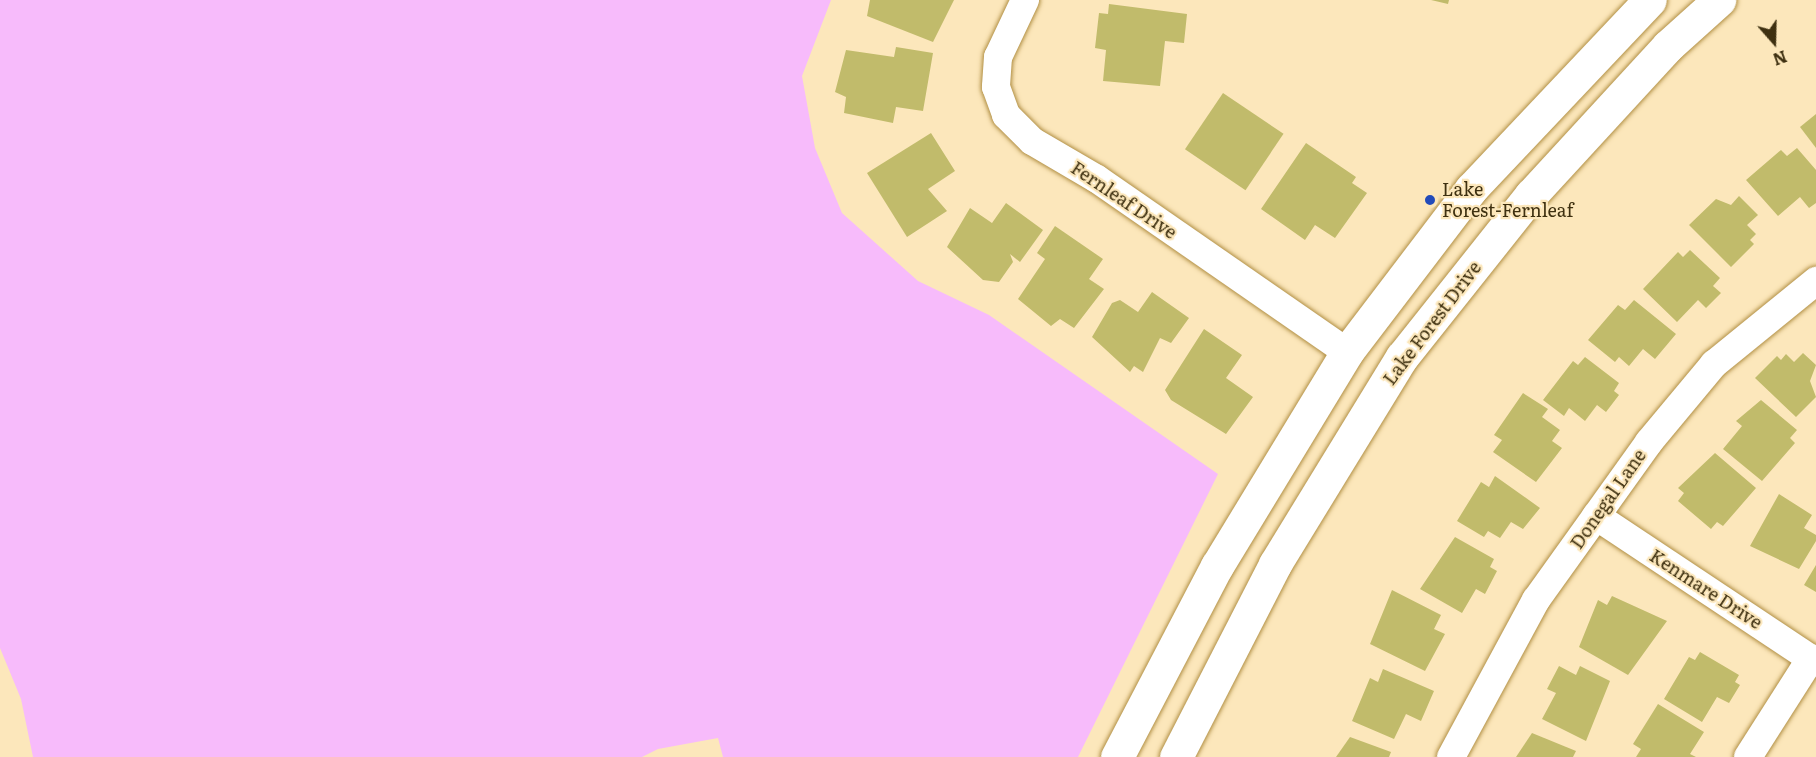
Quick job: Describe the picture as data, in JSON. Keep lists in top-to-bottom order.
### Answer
{
  "streets": {
    "main road": ["Lake Forest Drive"],
    "street": ["Fernleaf Drive", "Donegal Lane", "Kenmare Drive"]
  },
  "crossings": [
    ["Donegal Lane", "Kenmare Drive"]
  ],
  "places": ["Lake Forest-Fernleaf"],
  "north": "bottom"
}
